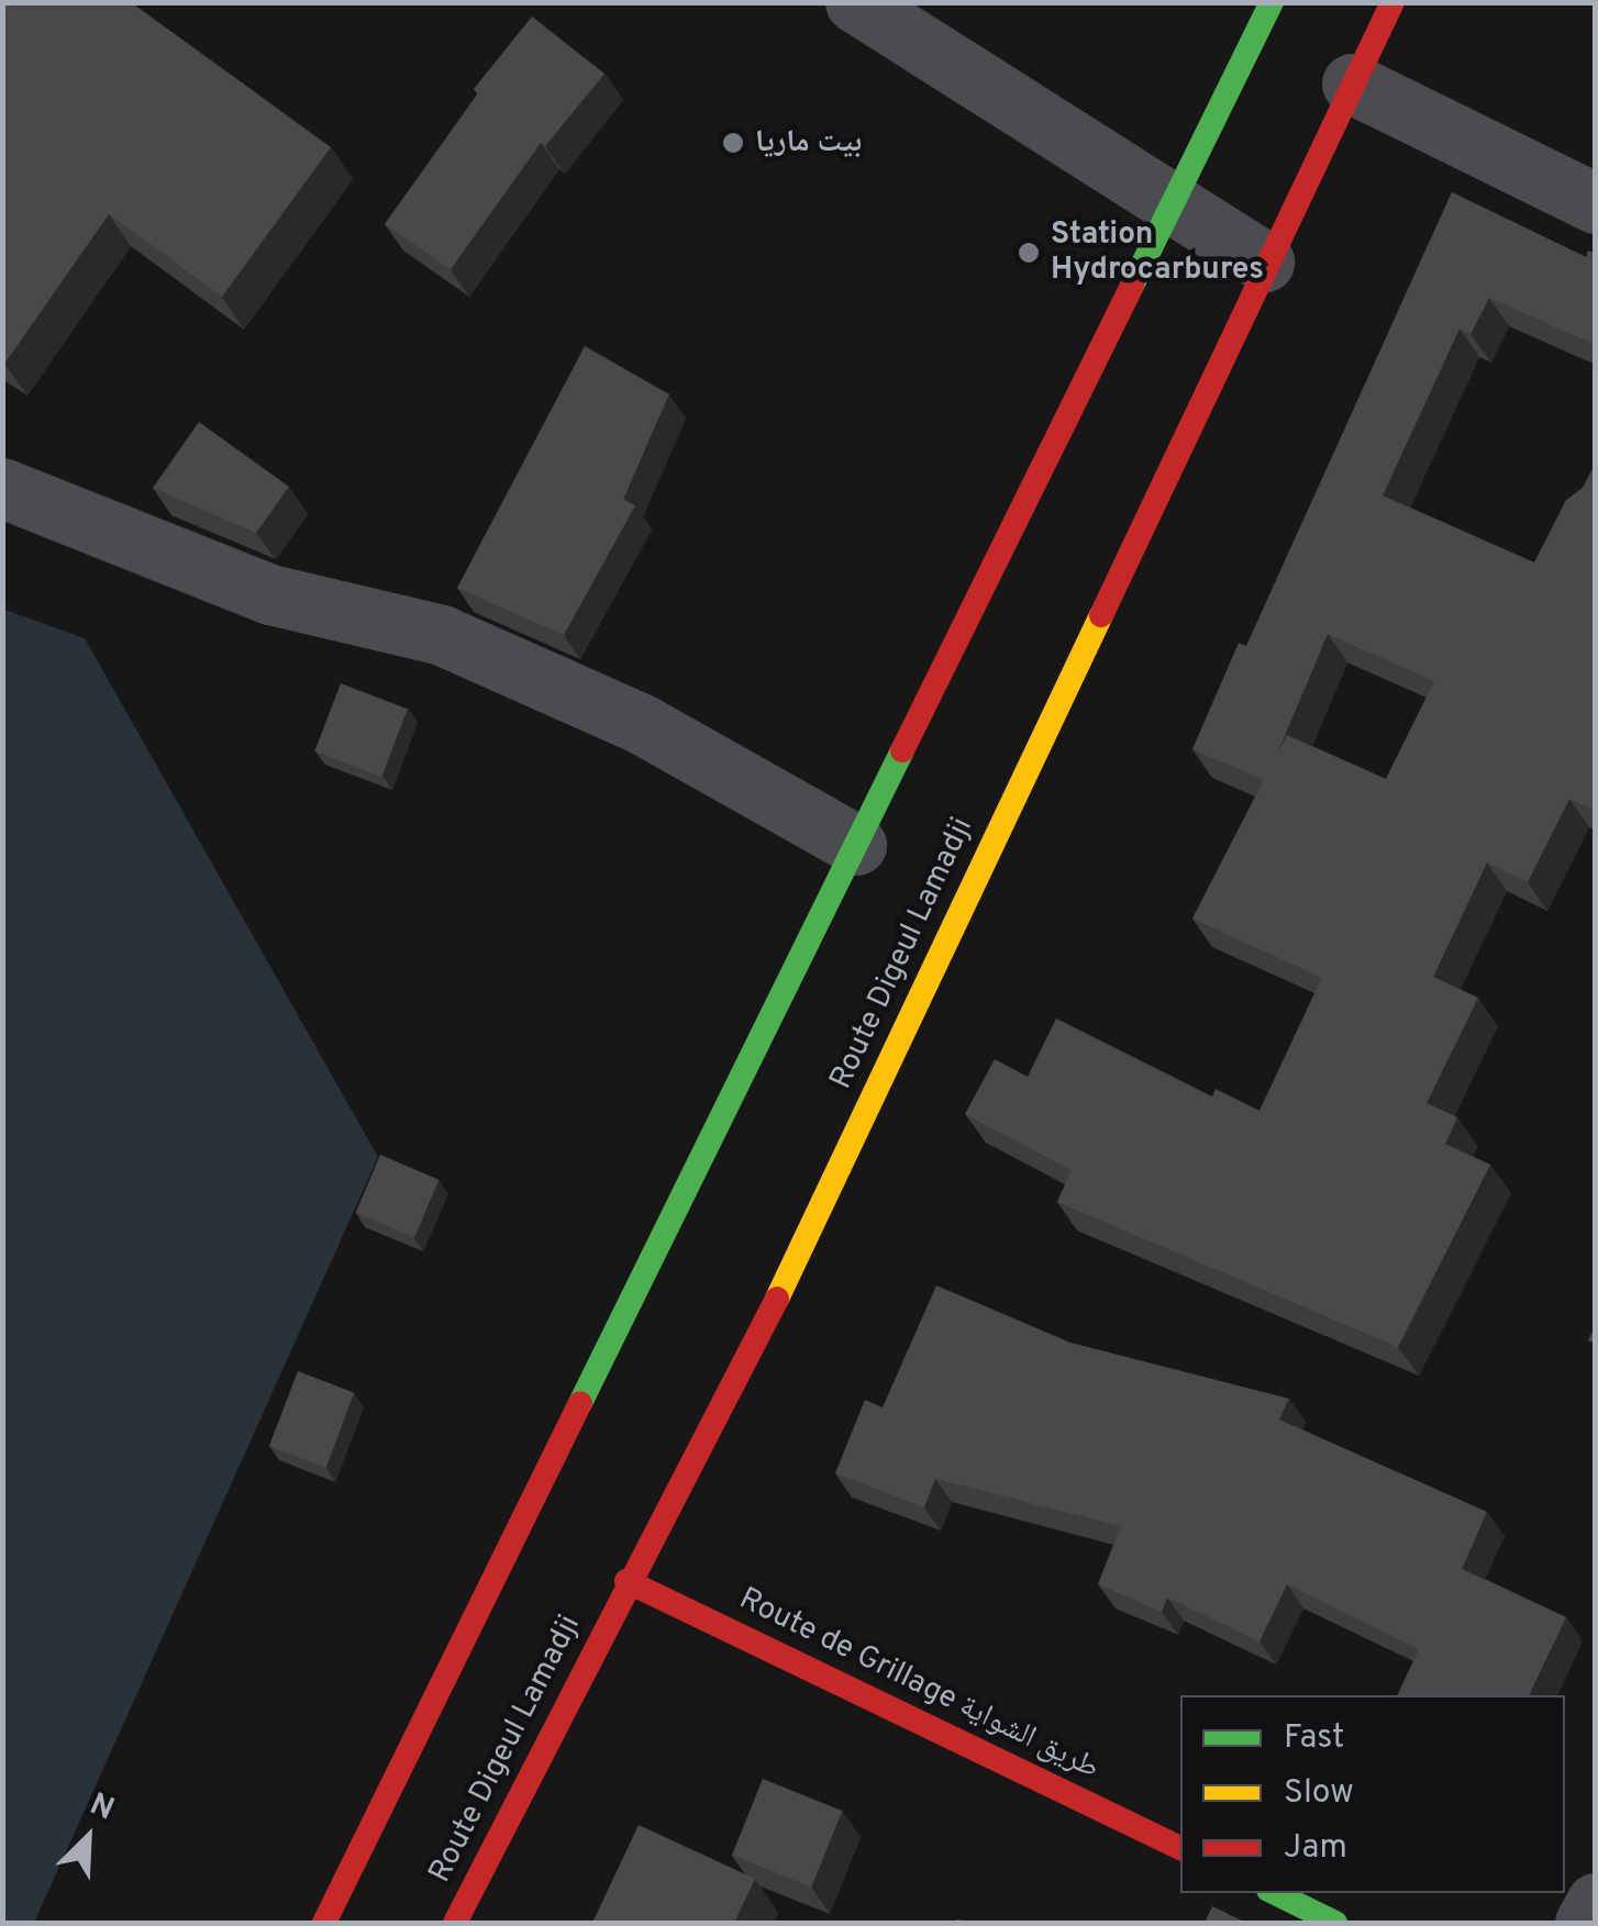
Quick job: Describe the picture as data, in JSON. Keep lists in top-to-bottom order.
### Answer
{
  "streets": {
    "main road": ["Route Digeul Lamadji", "Route de Grillage طريق الشواية"]
  },
  "crossings": [
    ["Route Digeul Lamadji", "Route de Grillage طريق الشواية"]
  ],
  "places": ["بيت ماريا", "Station Hydrocarbures"],
  "legend": ["Fast", "Slow", "Jam"],
  "north": "top right"
}
